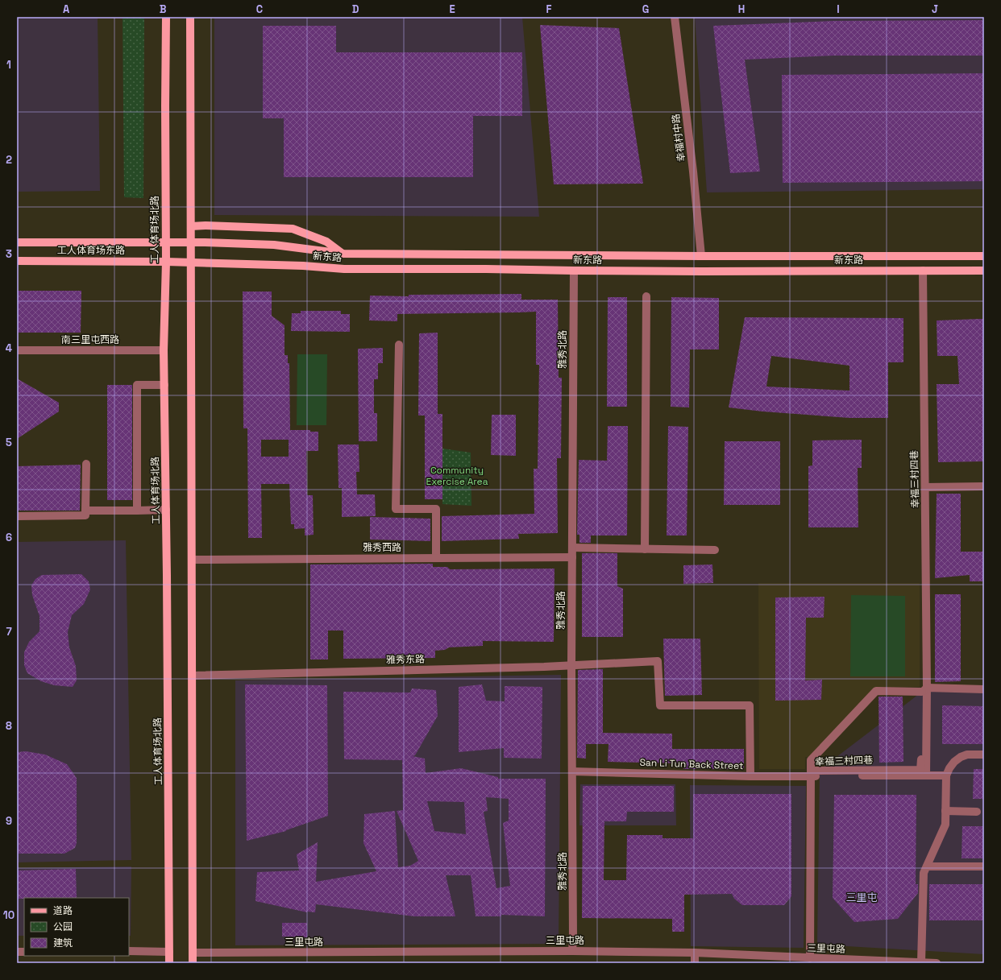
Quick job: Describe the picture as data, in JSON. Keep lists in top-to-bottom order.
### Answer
{
  "streets": {
    "main road": ["工人体育场北路", "工人体育场东路", "新东路"],
    "street": [
      "幸福村中路",
      "南三里屯西路",
      "雅秀北路",
      "幸福三村四巷",
      "雅秀西路",
      "雅秀东路",
      "San Li Tun Back Street",
      "三里屯路"
    ]
  },
  "crossings": [
    ["幸福村中路", "新东路"],
    ["工人体育场北路", "工人体育场东路"],
    ["工人体育场北路", "南三里屯西路"],
    ["工人体育场东路", "新东路"],
    ["新东路", "雅秀北路"],
    ["新东路", "幸福三村四巷"],
    ["雅秀北路", "雅秀西路"],
    ["雅秀北路", "雅秀东路"],
    ["雅秀北路", "San Li Tun Back Street"],
    ["雅秀北路", "三里屯路"],
    ["幸福三村四巷", "San Li Tun Back Street"],
    ["幸福三村四巷", "三里屯路"],
    ["雅秀东路", "San Li Tun Back Street"]
  ],
  "districts": ["三里屯"],
  "parks": ["Community Exercise Area"],
  "legend": ["道路", "公园", "建筑"],
  "grid": {
    "columns": [
      "A",
      "B",
      "C",
      "D",
      "E",
      "F",
      "G",
      "H",
      "I",
      "J"
    ],
    "rows": [
      "1",
      "2",
      "3",
      "4",
      "5",
      "6",
      "7",
      "8",
      "9",
      "10"
    ]
  }
}
